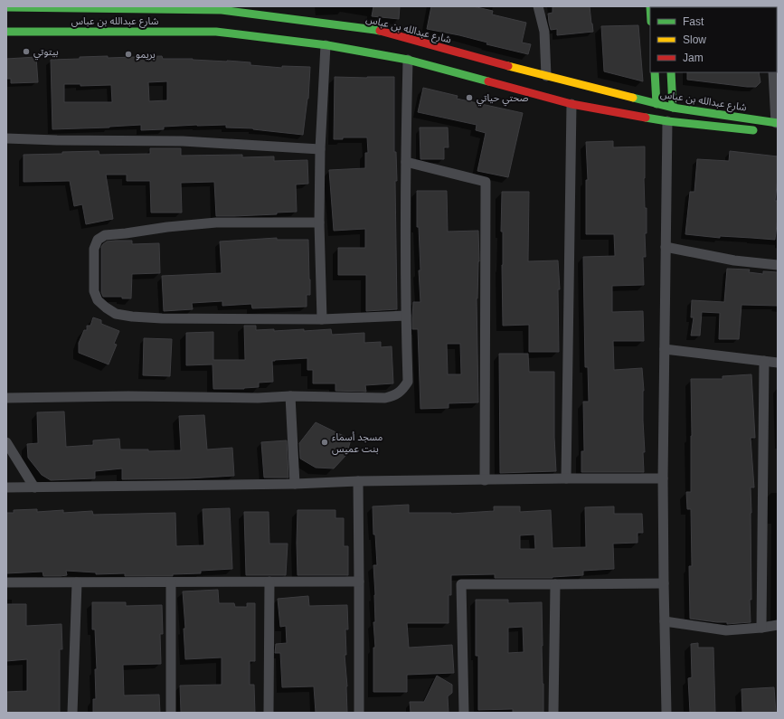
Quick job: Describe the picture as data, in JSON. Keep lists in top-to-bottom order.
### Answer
{
  "streets": {
    "main road": ["شارع عبدالله بن عباس"]
  },
  "places": [
    "بيتوتي",
    "بريمو",
    "صحتي حياتي",
    "مسجد أسماء بنت عميس"
  ],
  "legend": ["Fast", "Slow", "Jam"]
}
